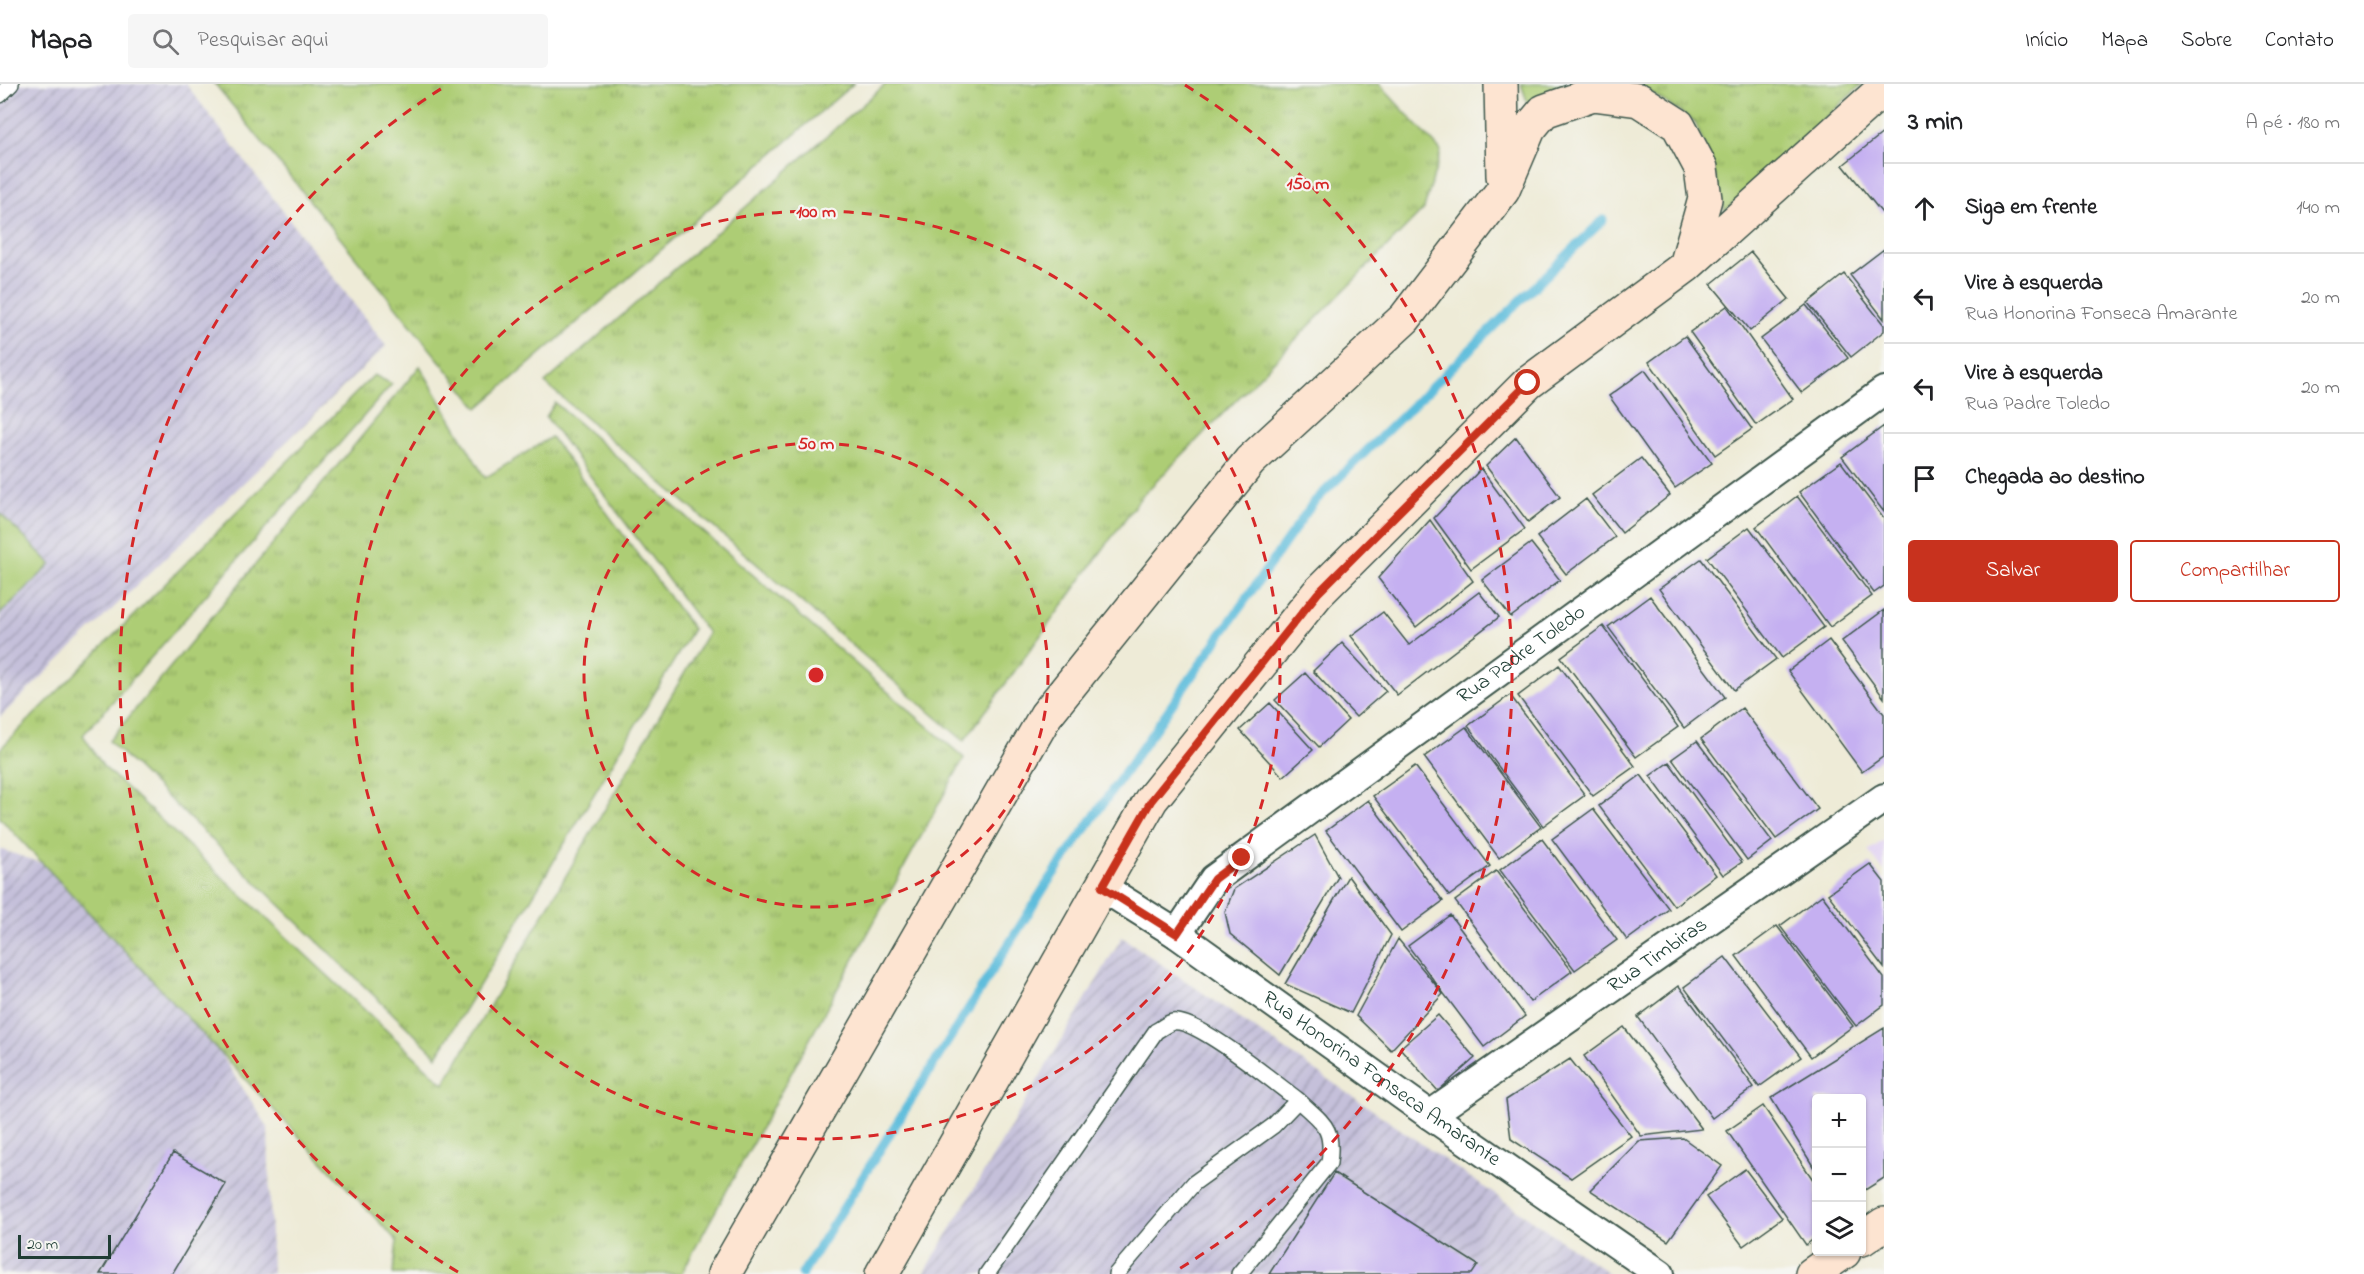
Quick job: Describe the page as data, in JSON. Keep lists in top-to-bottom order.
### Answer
{
  "streets": {
    "street": ["Rua Padre Toledo", "Rua Timbiras", "Rua Honorina Fonseca Amarante"]
  },
  "crossings": [
    ["Rua Padre Toledo", "Rua Honorina Fonseca Amarante"],
    ["Rua Timbiras", "Rua Honorina Fonseca Amarante"]
  ],
  "scale_bar": "20 m",
  "page": {
    "header": "Mapa",
    "search": "Pesquisar aqui",
    "nav": [
      "Início",
      "Mapa",
      "Sobre",
      "Contato"
    ],
    "heading": ["3 min", "A pé · 180 m"],
    "list": [
      ["Siga em frente", "140 m"],
      ["Vire à esquerda", "Rua Honorina Fonseca Amarante", "20 m"],
      ["Vire à esquerda", "Rua Padre Toledo", "20 m"],
      "Chegada ao destino"
    ],
    "buttons": ["Salvar", "Compartilhar"],
    "map_buttons": ["+", "−"],
    "scale": "20 m"
  },
  "rings": ["150 m", "100 m", "50 m"]
}
